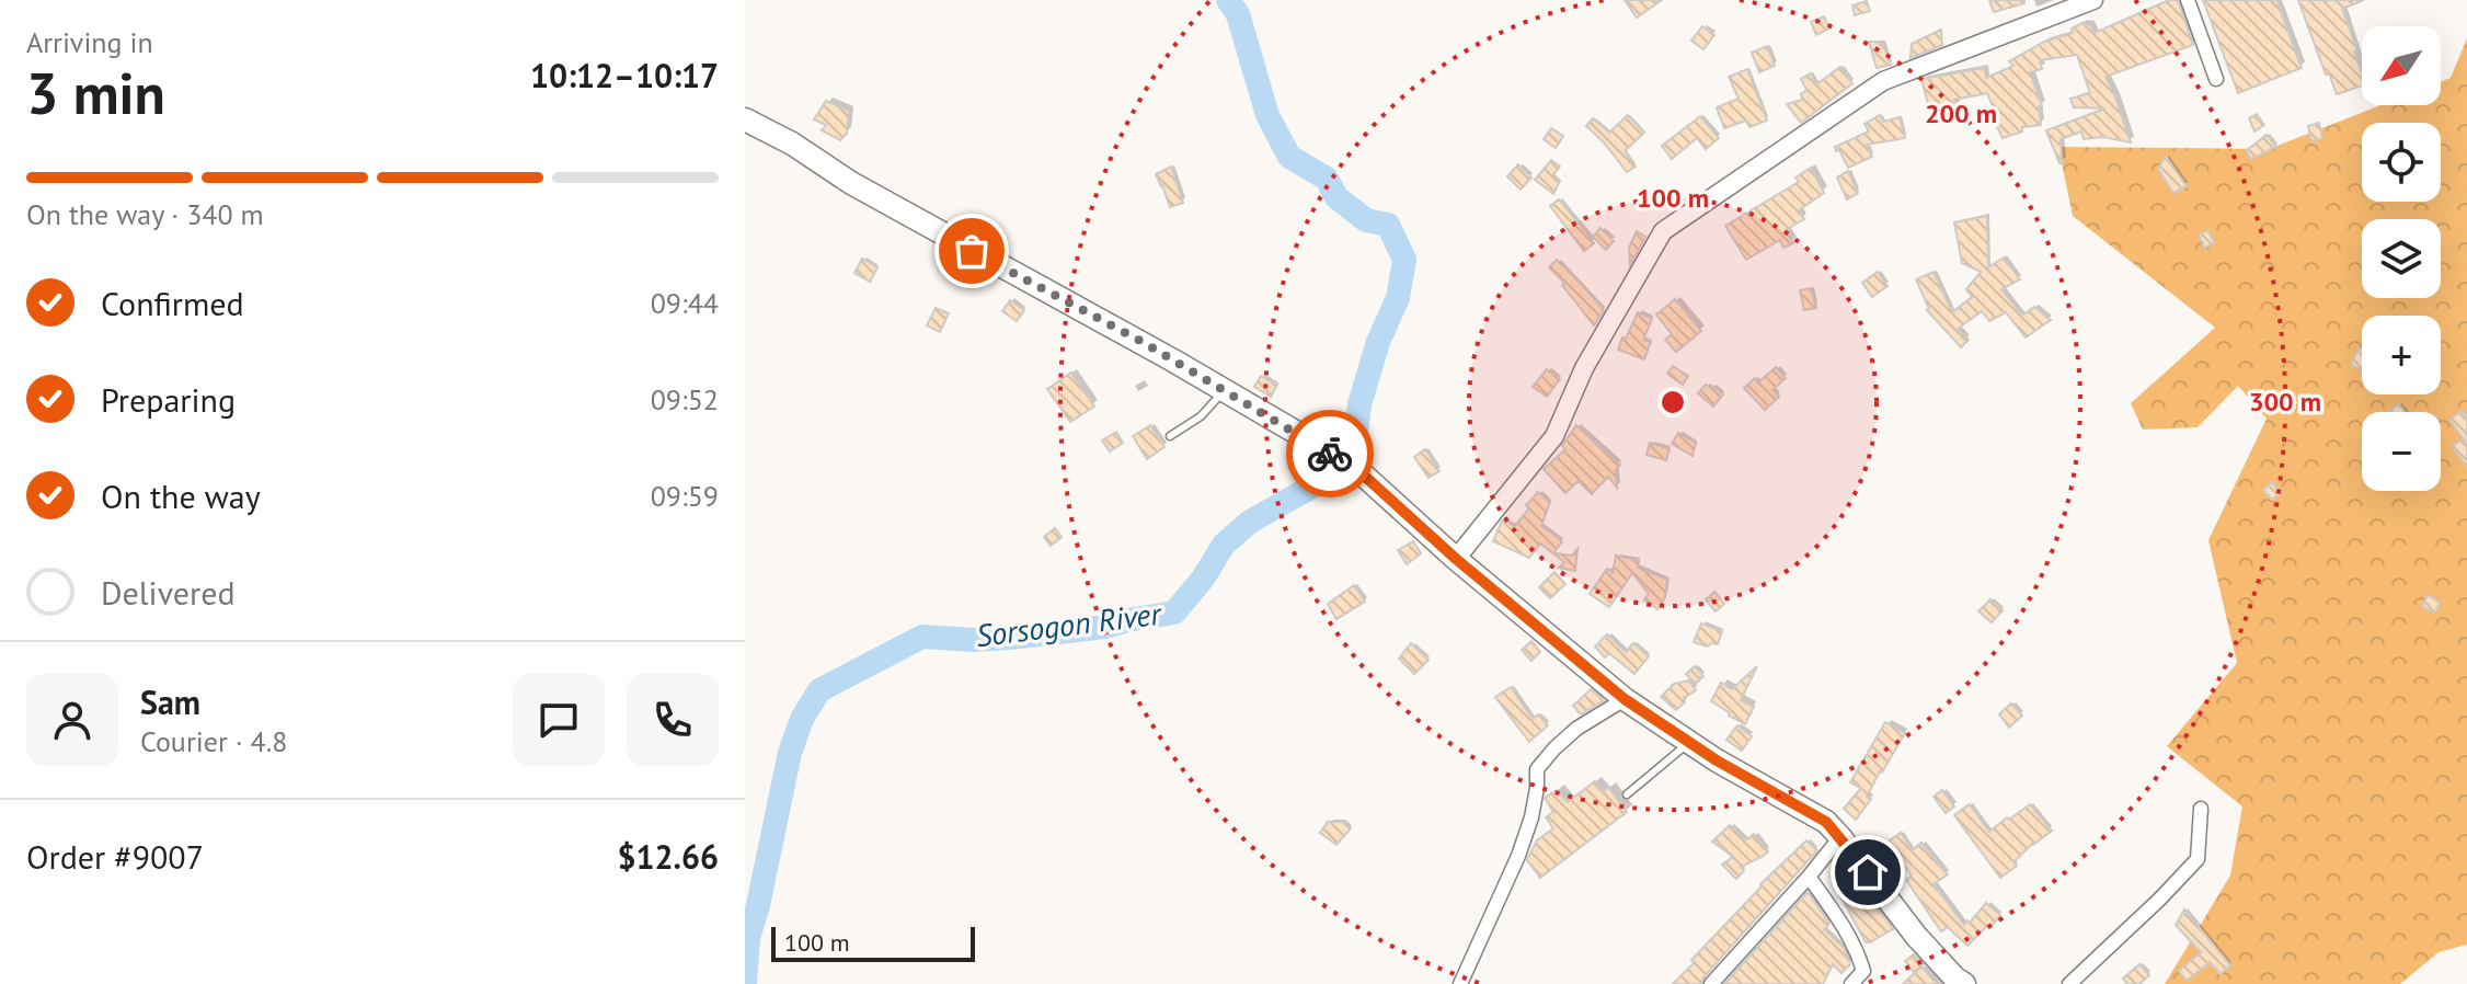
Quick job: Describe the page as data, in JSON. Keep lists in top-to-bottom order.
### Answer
{
  "water": ["Sorsogon River"],
  "scale_bar": "100 m",
  "north": "bottom left",
  "page": {
    "heading": ["3 min", "Arriving in", "10:12–10:17"],
    "panel": [
      "Sam",
      "Courier · 4.8",
      "Order #9007",
      "$12.66"
    ],
    "map_buttons": ["+", "−"],
    "bar": "On the way · 340 m",
    "list": [
      ["Confirmed", "09:44"],
      ["Preparing", "09:52"],
      ["On the way", "09:59"],
      "Delivered"
    ],
    "scale": "100 m"
  },
  "rings": ["200 m", "100 m", "300 m"]
}
